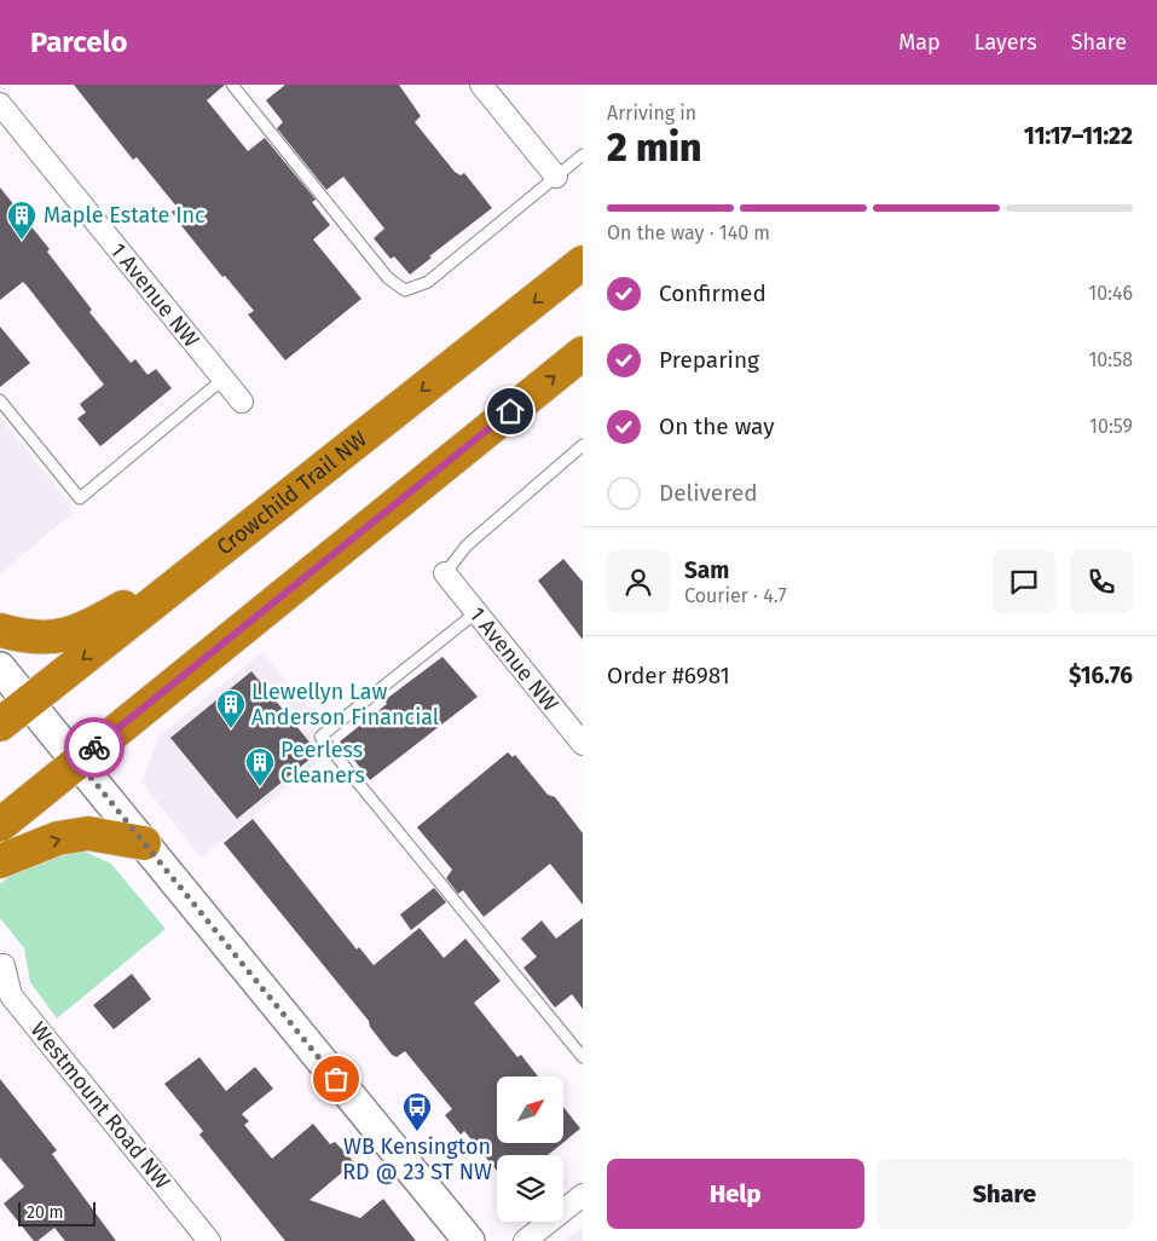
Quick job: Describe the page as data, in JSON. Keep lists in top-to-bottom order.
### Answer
{
  "streets": {
    "highway": ["Crowchild Trail NW"],
    "street": ["1 Avenue NW", "Westmount Road NW"]
  },
  "places": {
    "building": ["Maple Estate Inc", "Llewellyn Law Anderson Financial", "Peerless Cleaners"],
    "bus stop": ["WB Kensington RD @ 23 ST NW"]
  },
  "scale_bar": "20 m",
  "north": "top right",
  "page": {
    "header": "Parcelo",
    "nav": ["Map", "Layers", "Share"],
    "heading": ["2 min", "Arriving in", "11:17–11:22"],
    "panel": [
      "Sam",
      "Courier · 4.7",
      "Order #6981",
      "$16.76"
    ],
    "bar": "On the way · 140 m",
    "list": [
      ["Confirmed", "10:46"],
      ["Preparing", "10:58"],
      ["On the way", "10:59"],
      "Delivered"
    ],
    "buttons": ["Help", "Share"],
    "scale": "20 m"
  }
}
